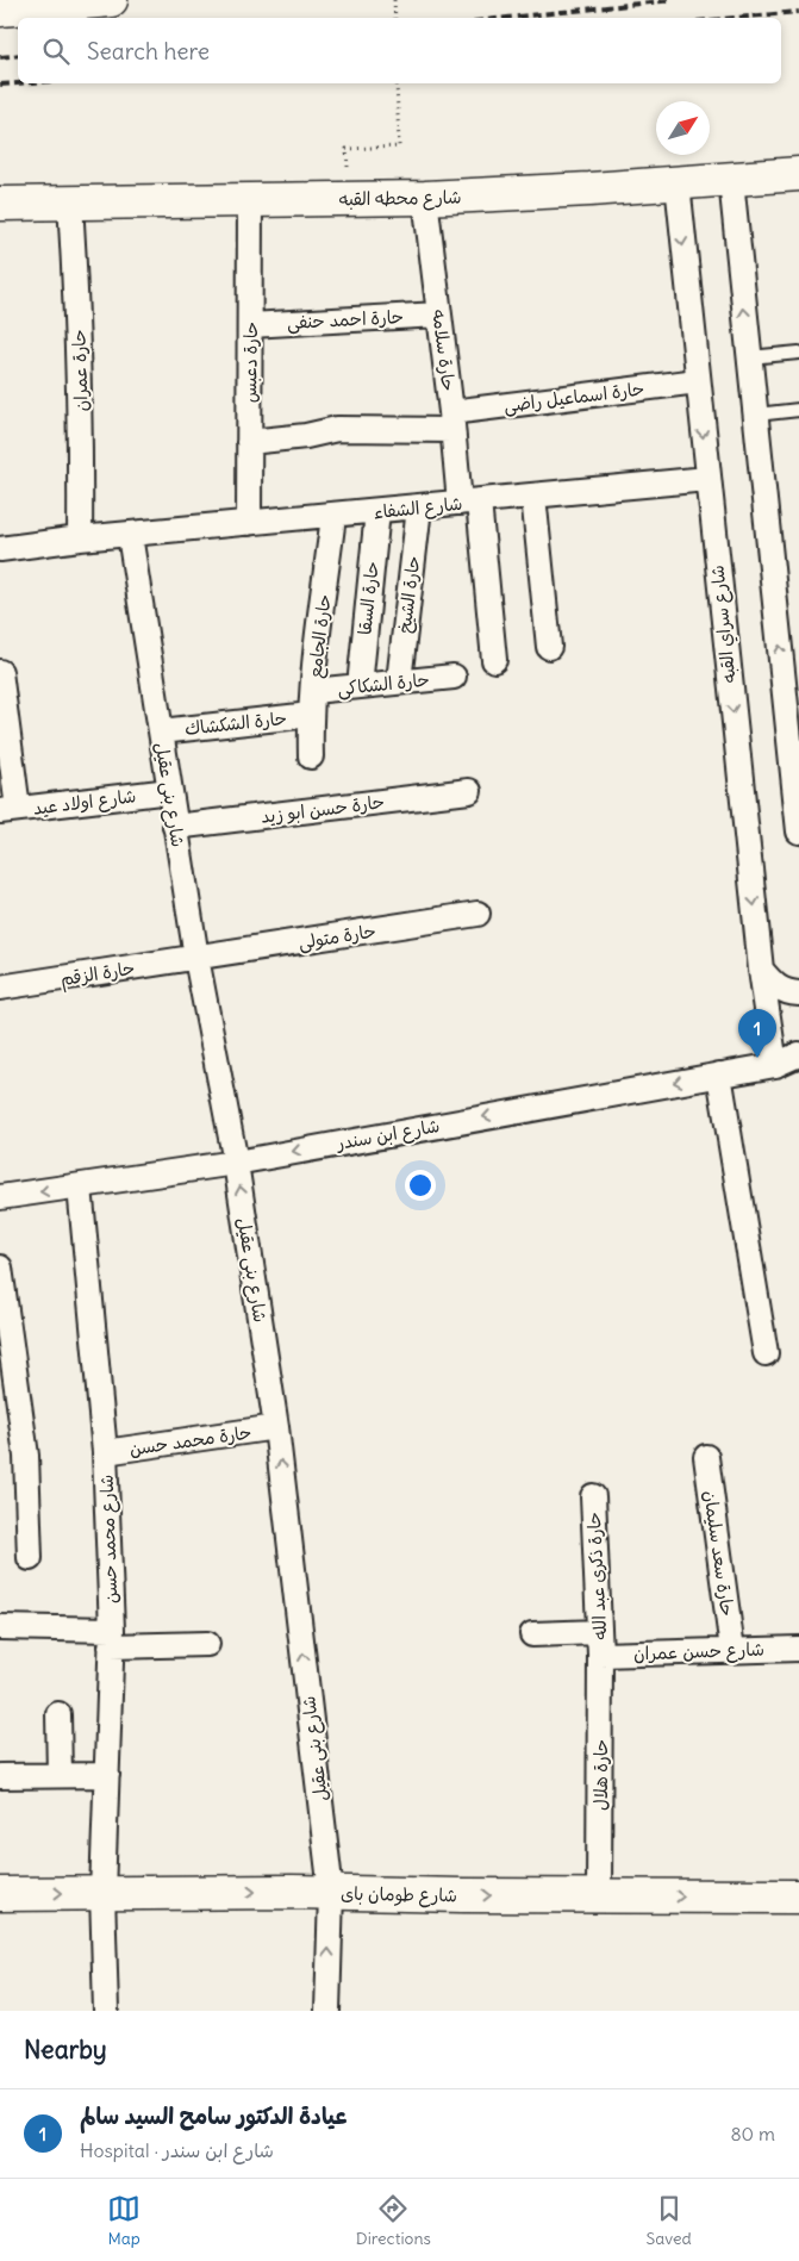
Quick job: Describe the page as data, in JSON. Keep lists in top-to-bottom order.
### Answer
{
  "streets": {
    "main road": ["شارع محطه القبه", "شارع طومان باى"],
    "street": [
      "حارة احمد حنفى",
      "حارة سلامه",
      "حارة دعبس",
      "حارة عمران",
      "حارة اسماعيل راضى",
      "شارع الشفاء",
      "حارة الشيخ",
      "حارة السقا",
      "شارع سراي القبه",
      "حارة الجامع",
      "حارة الشكاكى",
      "حارة الشكشاك",
      "شارع بنى عقيل",
      "شارع اولاد عيد",
      "حارة حسن ابو زيد",
      "حارة متولى",
      "حارة الزقم",
      "شارع ابن سندر",
      "حارة محمد حسن",
      "شارع محمد حسن",
      "حارة سعد سليمان",
      "حارة ذكرى عبد الله",
      "شارع حسن عمران",
      "حارة هلال"
    ]
  },
  "crossings": [
    ["شارع محطه القبه", "حارة سلامه"],
    ["شارع محطه القبه", "حارة دعبس"],
    ["شارع محطه القبه", "حارة عمران"],
    ["شارع محطه القبه", "شارع سراي القبه"],
    ["حارة احمد حنفى", "حارة سلامه"],
    ["حارة احمد حنفى", "حارة دعبس"],
    ["حارة سلامه", "حارة اسماعيل راضى"],
    ["حارة سلامه", "شارع الشفاء"],
    ["حارة دعبس", "حارة اسماعيل راضى"],
    ["حارة دعبس", "شارع الشفاء"],
    ["حارة عمران", "شارع الشفاء"],
    ["حارة اسماعيل راضى", "شارع سراي القبه"],
    ["شارع الشفاء", "حارة الشيخ"],
    ["شارع الشفاء", "حارة السقا"],
    ["شارع الشفاء", "شارع سراي القبه"],
    ["شارع الشفاء", "حارة الجامع"],
    ["شارع الشفاء", "شارع بنى عقيل"],
    ["حارة الشيخ", "حارة الشكاكى"],
    ["حارة السقا", "حارة الشكاكى"],
    ["شارع سراي القبه", "شارع ابن سندر"],
    ["حارة الجامع", "حارة الشكاكى"],
    ["حارة الجامع", "حارة الشكشاك"],
    ["حارة الشكشاك", "شارع بنى عقيل"],
    ["شارع بنى عقيل", "شارع اولاد عيد"],
    ["شارع بنى عقيل", "حارة حسن ابو زيد"],
    ["شارع بنى عقيل", "حارة متولى"],
    ["شارع بنى عقيل", "حارة الزقم"],
    ["شارع بنى عقيل", "شارع ابن سندر"],
    ["شارع بنى عقيل", "حارة محمد حسن"],
    ["شارع بنى عقيل", "شارع طومان باى"],
    ["حارة متولى", "حارة الزقم"],
    ["شارع ابن سندر", "شارع محمد حسن"],
    ["حارة محمد حسن", "شارع محمد حسن"],
    ["شارع محمد حسن", "شارع طومان باى"],
    ["حارة سعد سليمان", "شارع حسن عمران"],
    ["حارة ذكرى عبد الله", "شارع حسن عمران"],
    ["حارة ذكرى عبد الله", "حارة هلال"],
    ["شارع حسن عمران", "حارة هلال"],
    ["حارة هلال", "شارع طومان باى"]
  ],
  "one_way": ["شارع بنى عقيل", "شارع ابن سندر", "شارع طومان باى"],
  "north": "top right",
  "page": {
    "search": "Search here",
    "pins": "1",
    "heading": "Nearby",
    "list": [
      {
        "mark": "1",
        "name": "عيادة الدكتور سامح السيد سالم",
        "note": "Hospital · شارع ابن سندر",
        "value": "80 m"
      }
    ],
    "nav": ["Map", "Directions", "Saved"]
  }
}
